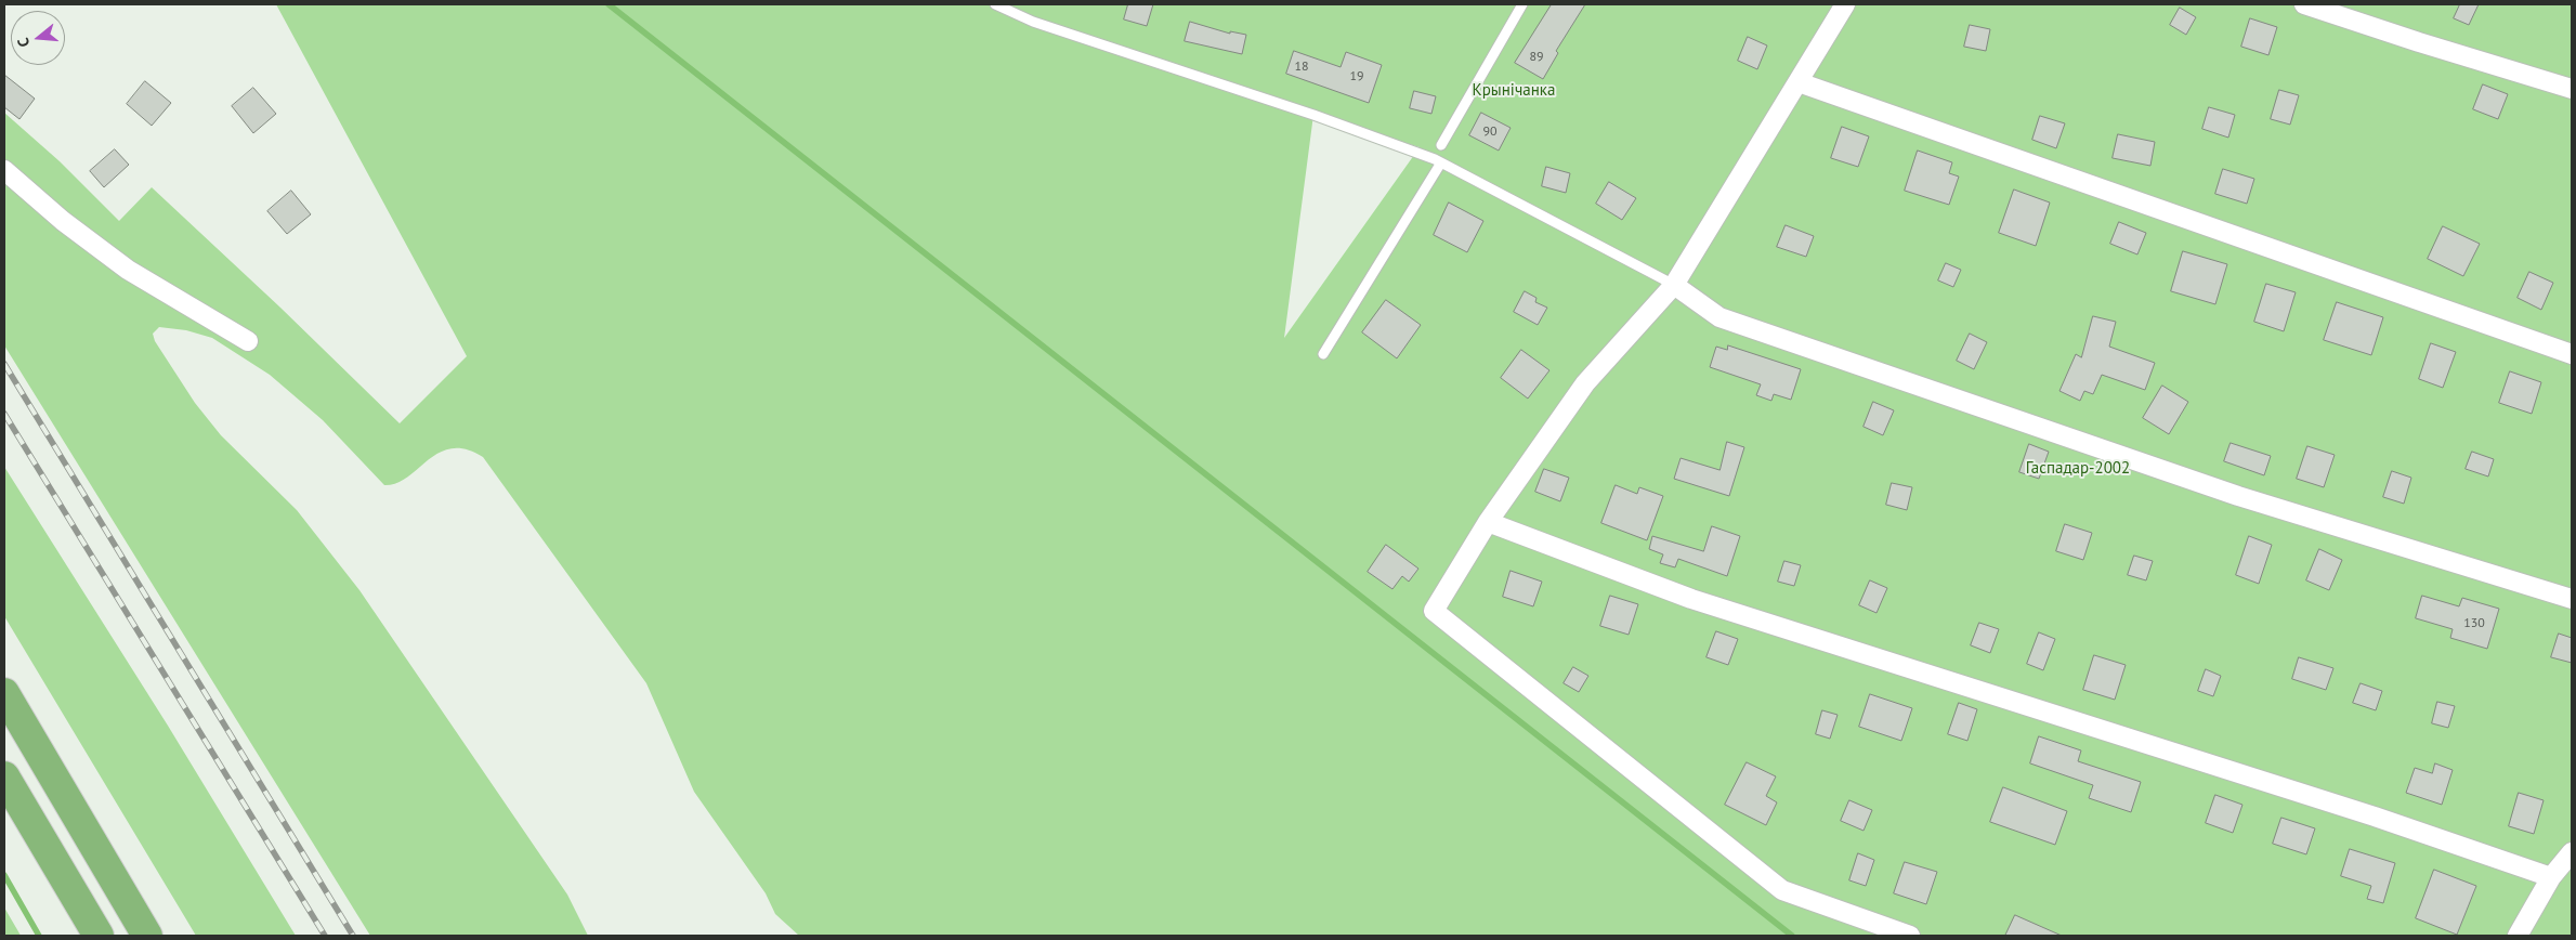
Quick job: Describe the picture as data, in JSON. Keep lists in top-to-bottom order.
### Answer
{
  "parks": ["Крынічанка", "Гаспадар-2002"],
  "house_numbers": [
    "89",
    "18",
    "19",
    "90",
    "130"
  ],
  "north": "left"
}
